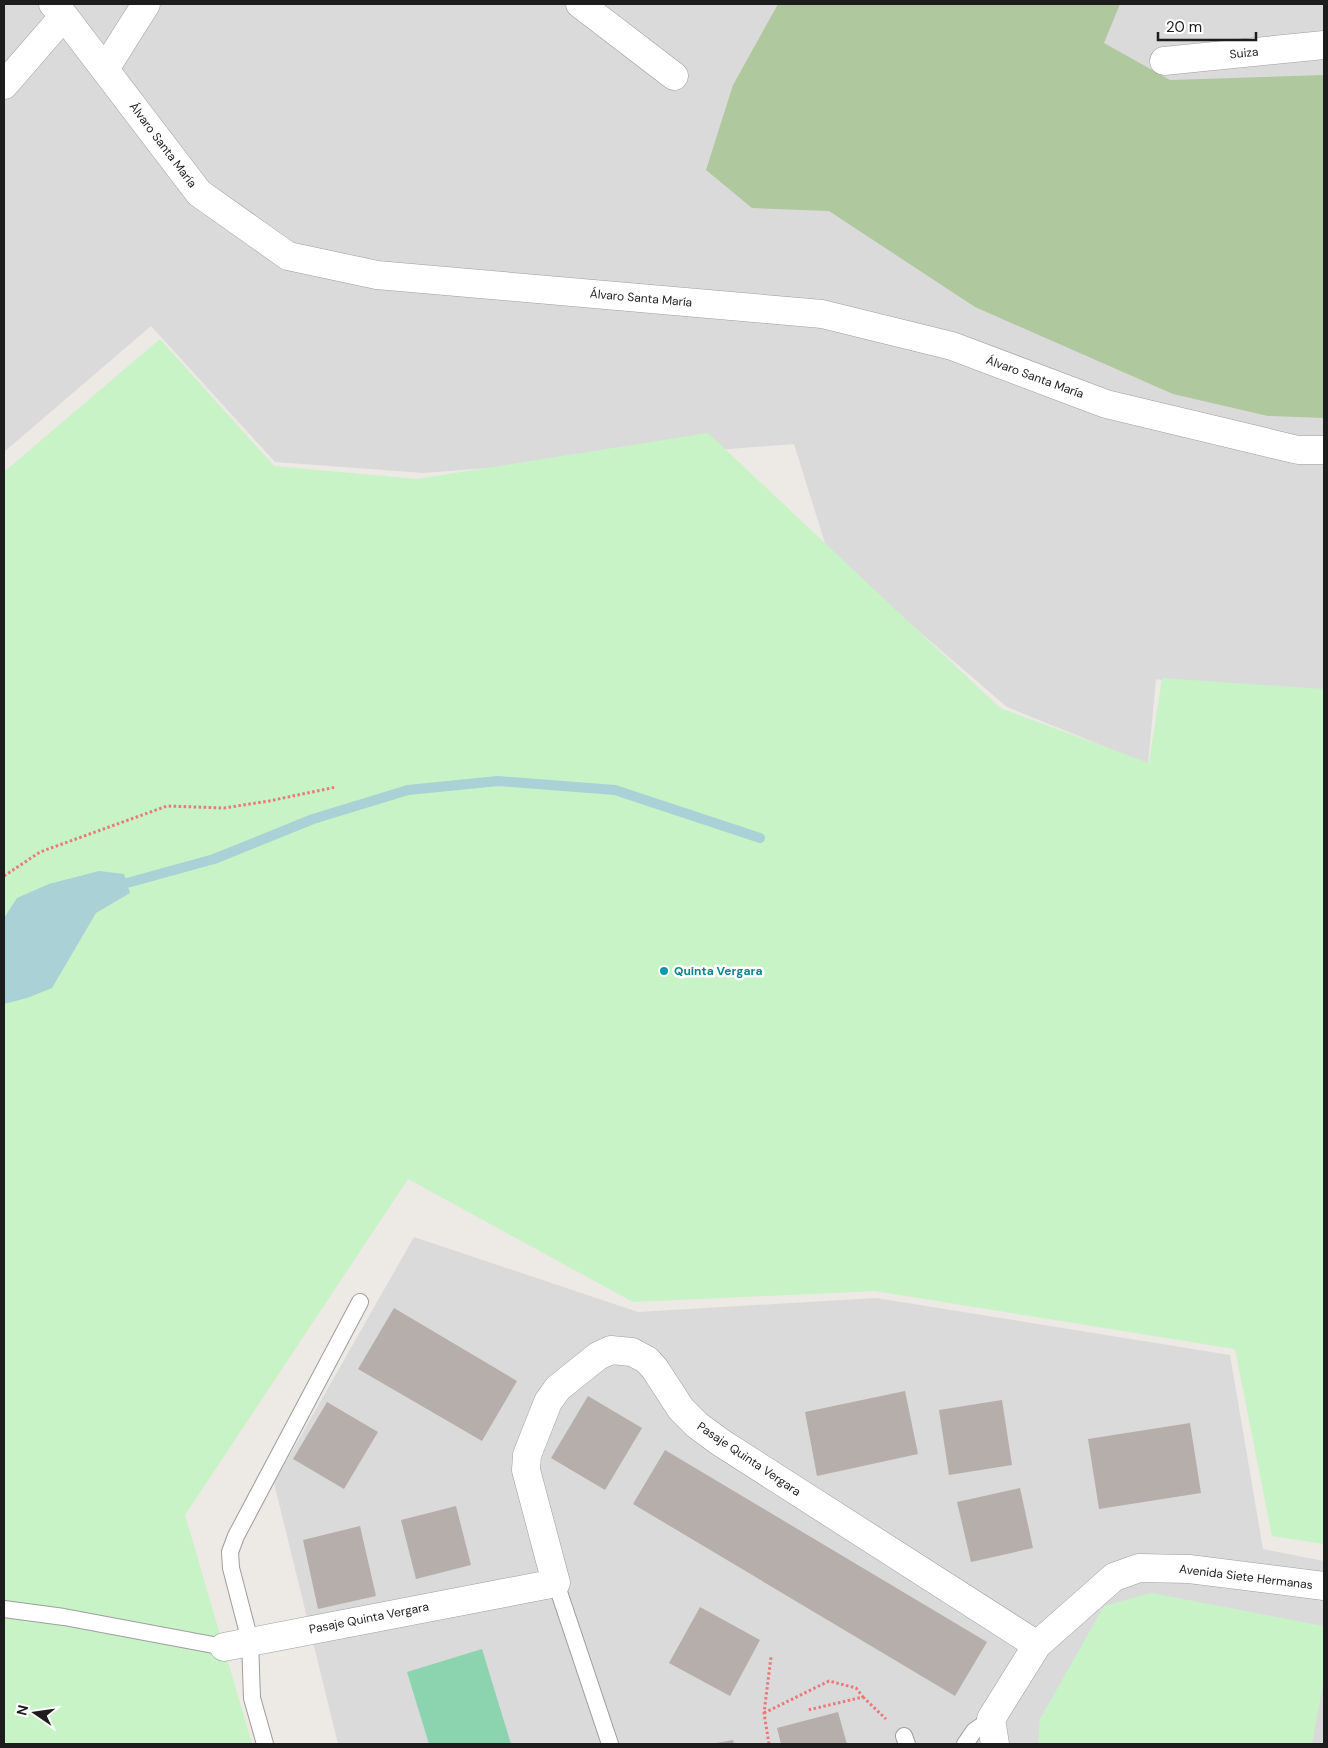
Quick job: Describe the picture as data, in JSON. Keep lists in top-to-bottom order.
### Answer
{
  "streets": {
    "street": [
      "Suiza",
      "Álvaro Santa María",
      "Pasaje Quinta Vergara",
      "Avenida Siete Hermanas"
    ]
  },
  "crossings": [
    ["Pasaje Quinta Vergara", "Avenida Siete Hermanas"]
  ],
  "places": ["Quinta Vergara"],
  "scale_bar": "20 m",
  "north": "left"
}
